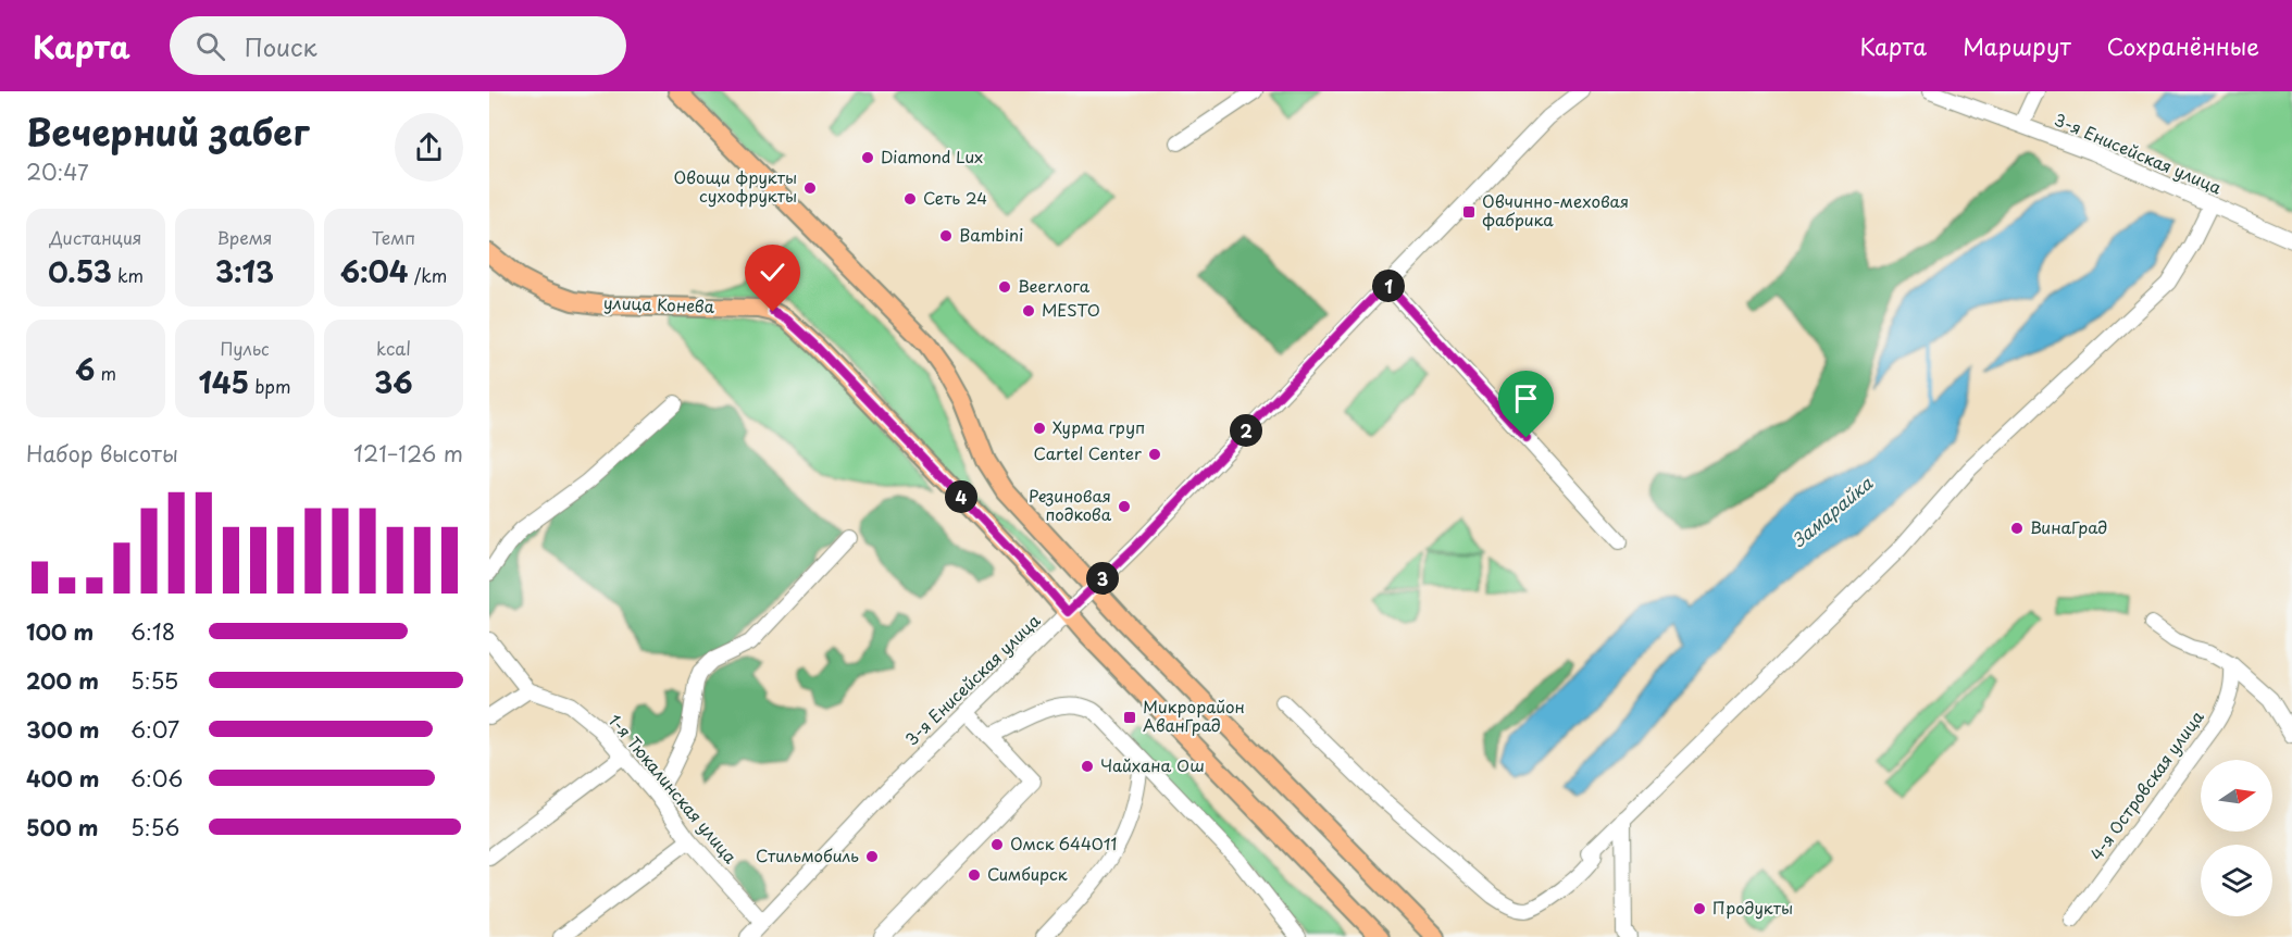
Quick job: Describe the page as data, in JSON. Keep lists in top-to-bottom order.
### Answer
{
  "streets": {
    "main road": ["улица Конева"],
    "street": ["3-я Енисейская улица", "4-я Островская улица", "1-я Тюкалинская улица"]
  },
  "crossings": [
    ["3-я Енисейская улица", "улица Конева"],
    ["3-я Енисейская улица", "1-я Тюкалинская улица"]
  ],
  "water": ["Замарайка"],
  "places": {
    "other": [
      "Diamond Lux",
      "Овощи фрукты сухофрукты",
      "Сеть 24",
      "Bambini",
      "Beerлога",
      "MESTO",
      "Хурма груп",
      "Cartel Center",
      "Резиновая подкова",
      "ВинаГрад",
      "Чайхана Ош",
      "Омск 644011",
      "Стильмобиль",
      "Симбирск",
      "Продукты"
    ],
    "transit": ["Овчинно-меховая фабрика", "Микрорайон АванГрад"]
  },
  "north": "right",
  "page": {
    "header": "Карта",
    "search": "Поиск",
    "nav": ["Карта", "Маршрут", "Сохранённые"],
    "heading": ["Вечерний забег", "20:47"],
    "stats": [
      ["Дистанция", "0.53 km"],
      ["Время", "3:13"],
      ["Темп", "6:04 /km"],
      ["6 m"],
      ["Пульс", "145 bpm"],
      ["kcal", "36"]
    ],
    "pins": [
      "1",
      "2",
      "4",
      "3"
    ],
    "chart": ["Набор высоты", "121–126 m"],
    "list": [
      {
        "name": "100 m",
        "note": "6:18"
      },
      {
        "name": "200 m",
        "note": "5:55"
      },
      {
        "name": "300 m",
        "note": "6:07"
      },
      {
        "name": "400 m",
        "note": "6:06"
      },
      {
        "name": "500 m",
        "note": "5:56"
      }
    ]
  }
}
